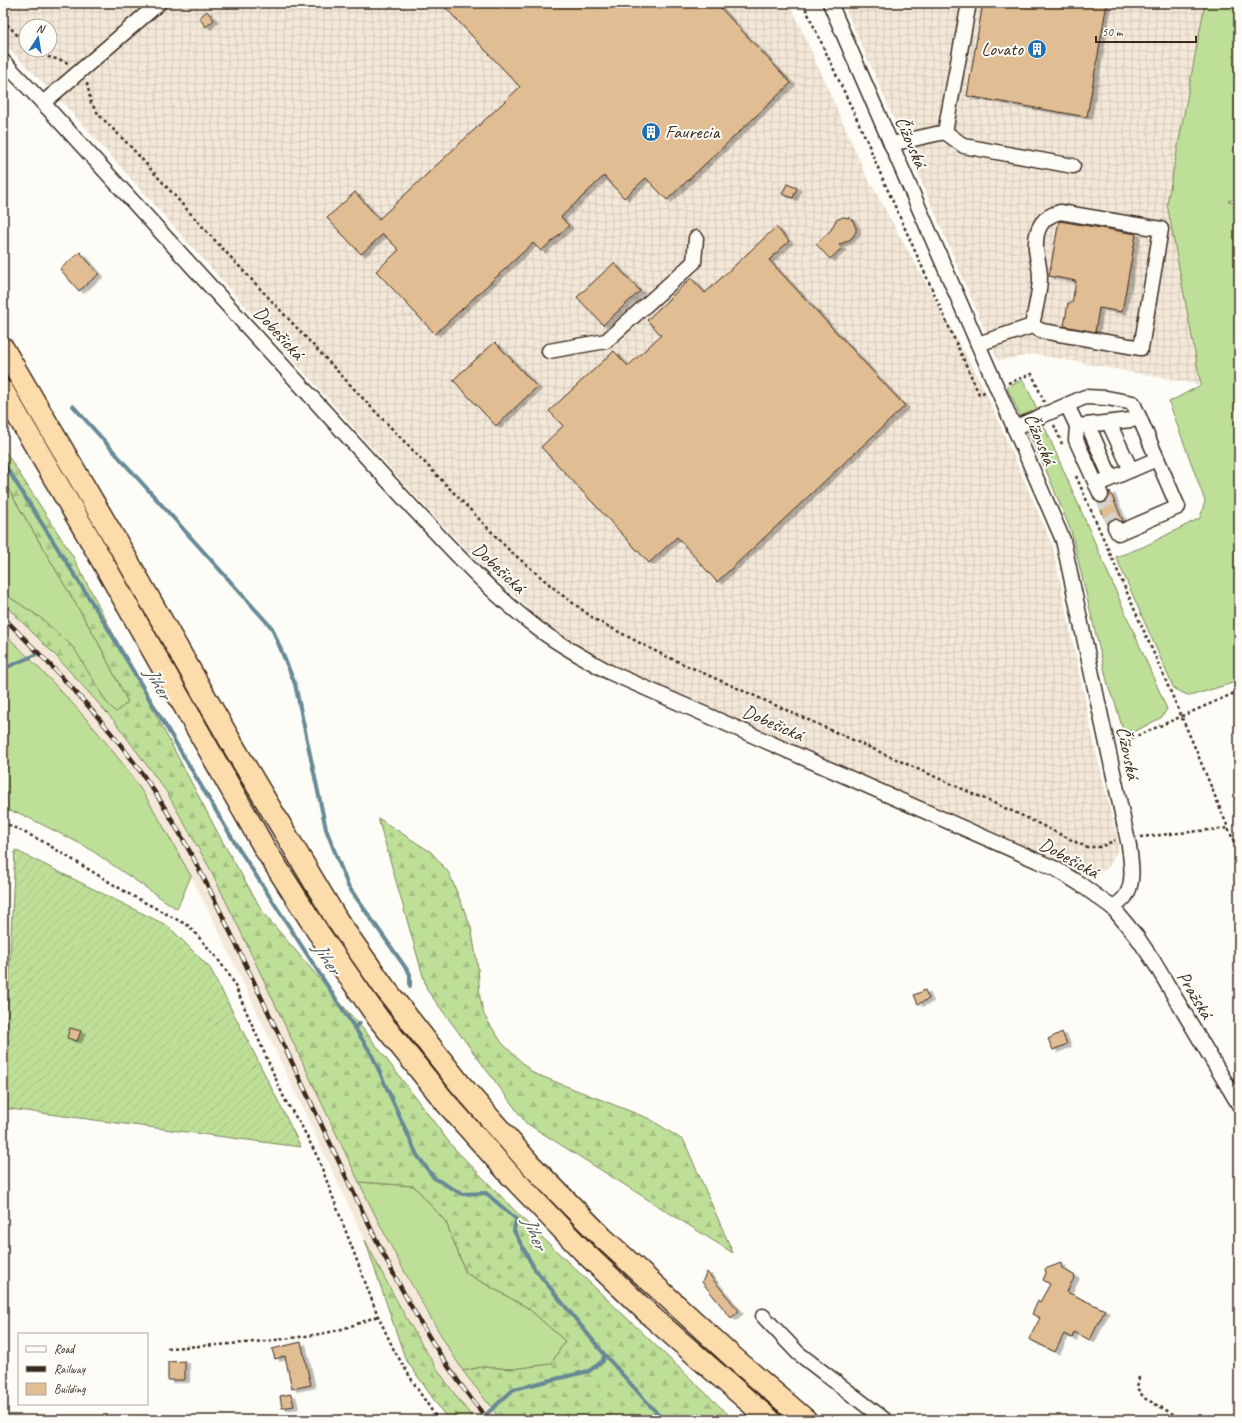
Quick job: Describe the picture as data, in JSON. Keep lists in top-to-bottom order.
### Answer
{
  "streets": {
    "street": ["Čížovská", "Dobešická", "Pražská"]
  },
  "crossings": [
    ["Čížovská", "Dobešická"],
    ["Čížovská", "Pražská"],
    ["Dobešická", "Pražská"]
  ],
  "water": ["Jiher"],
  "places": {
    "building": ["Lovato", "Faurecia"]
  },
  "legend": ["Road", "Railway", "Building"],
  "scale_bar": "50 m",
  "north": "top"
}
